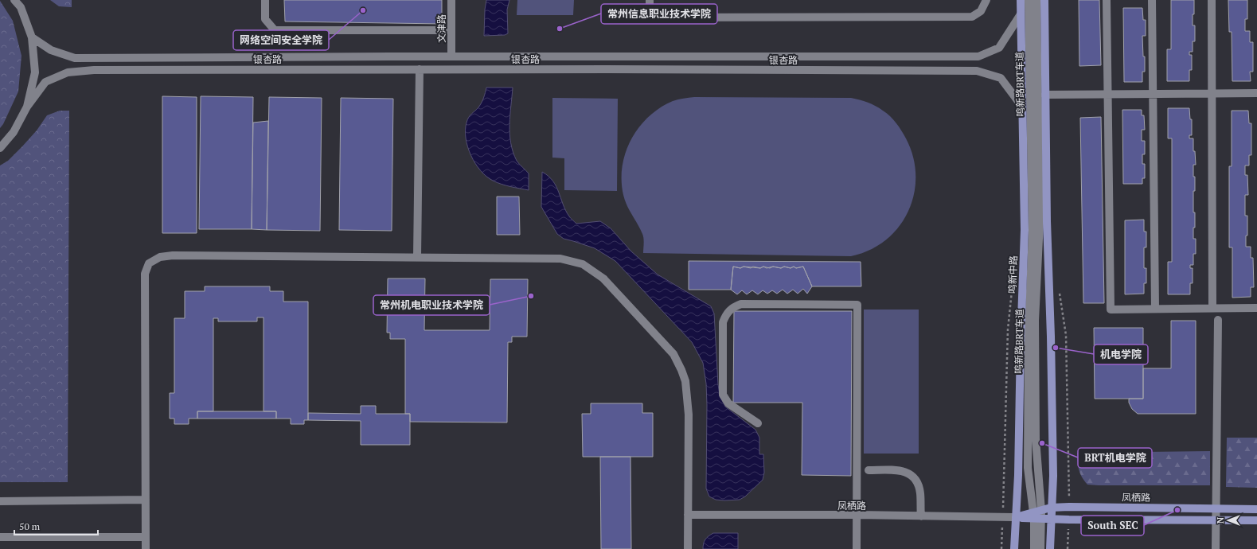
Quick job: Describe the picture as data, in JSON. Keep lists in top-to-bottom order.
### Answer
{
  "streets": {
    "main road": ["鸣新中路", "凤栖路"],
    "street": ["文津路", "银杏路", "鸣新路BRT车道"]
  },
  "crossings": [
    ["文津路", "银杏路"],
    ["银杏路", "鸣新中路"],
    ["鸣新路BRT车道", "凤栖路"],
    ["鸣新中路", "凤栖路"]
  ],
  "places": [
    "网络空间安全学院",
    "常州信息职业技术学院",
    "常州机电职业技术学院",
    "机电学院",
    "BRT机电学院",
    "South SEC"
  ],
  "scale_bar": "50 m",
  "north": "left"
}
